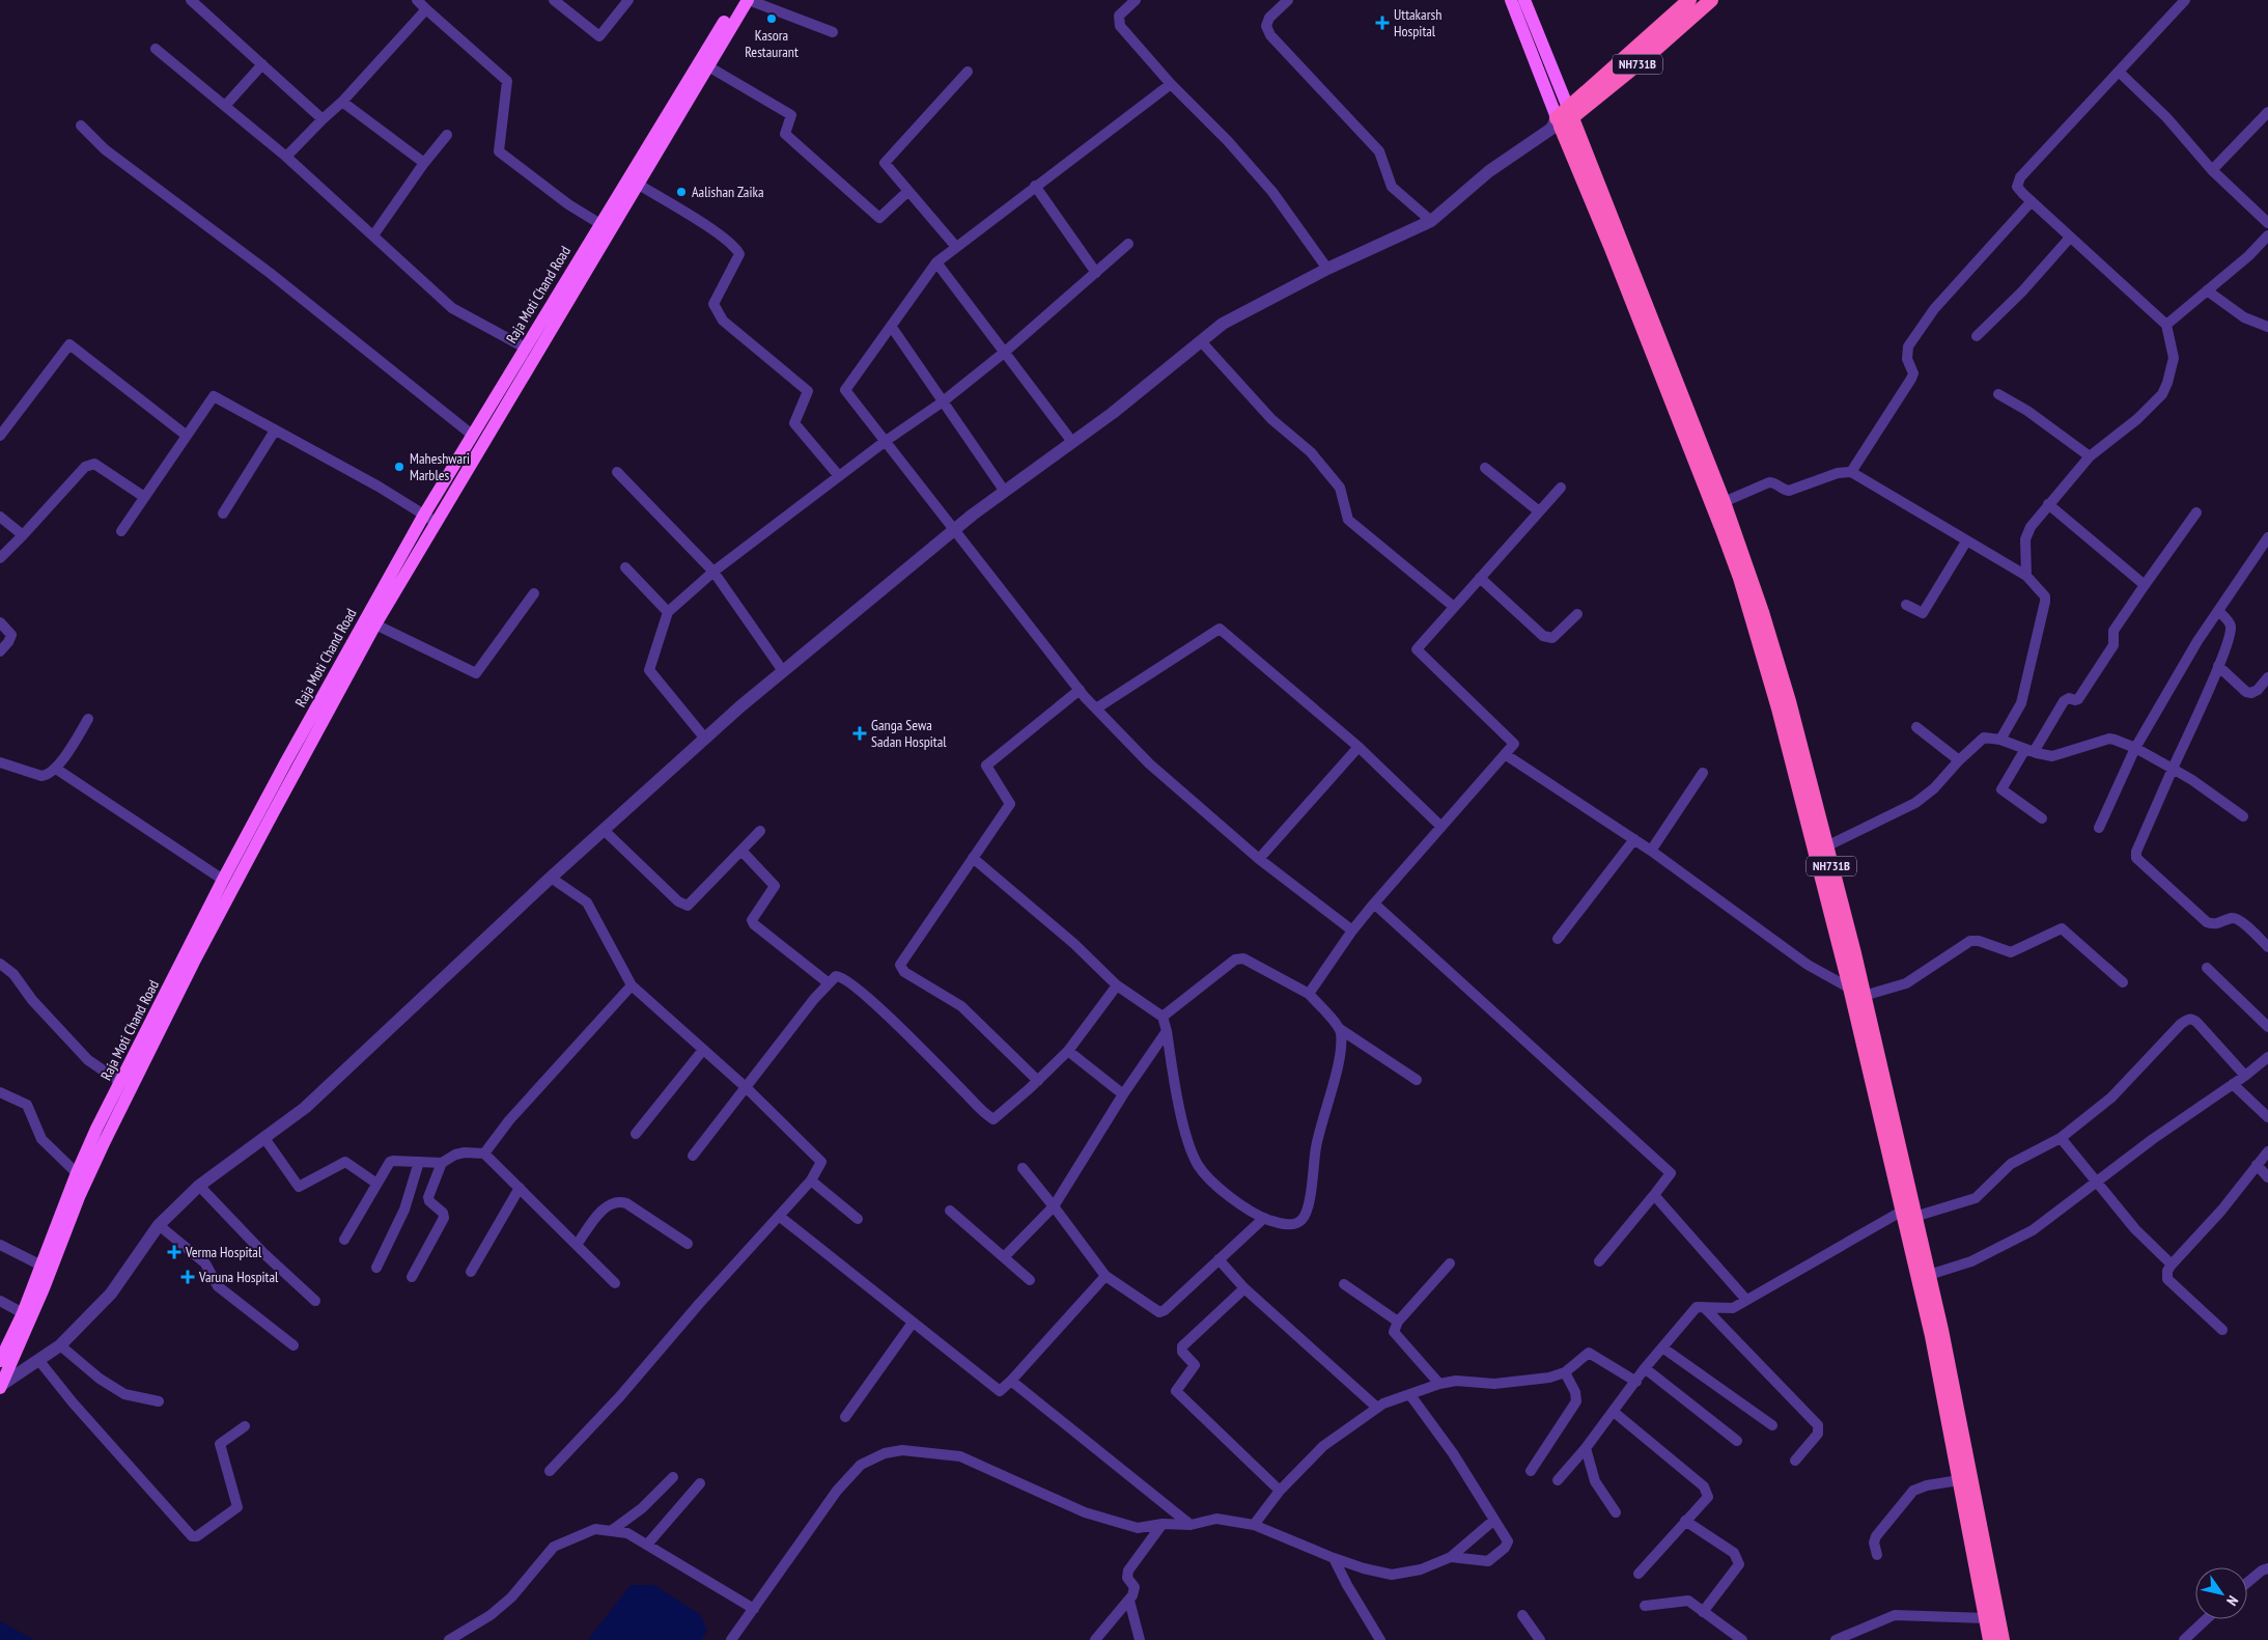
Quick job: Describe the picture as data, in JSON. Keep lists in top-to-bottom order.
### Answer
{
  "streets": {
    "highway": ["NH731B"],
    "main road": ["Raja Moti Chand Road"]
  },
  "places": {
    "other": ["Kasora Restaurant", "Aalishan Zaika", "Maheshwari Marbles"],
    "health": [
      "Uttakarsh Hospital",
      "Ganga Sewa Sadan Hospital",
      "Verma Hospital",
      "Varuna Hospital"
    ]
  },
  "north": "bottom right"
}
